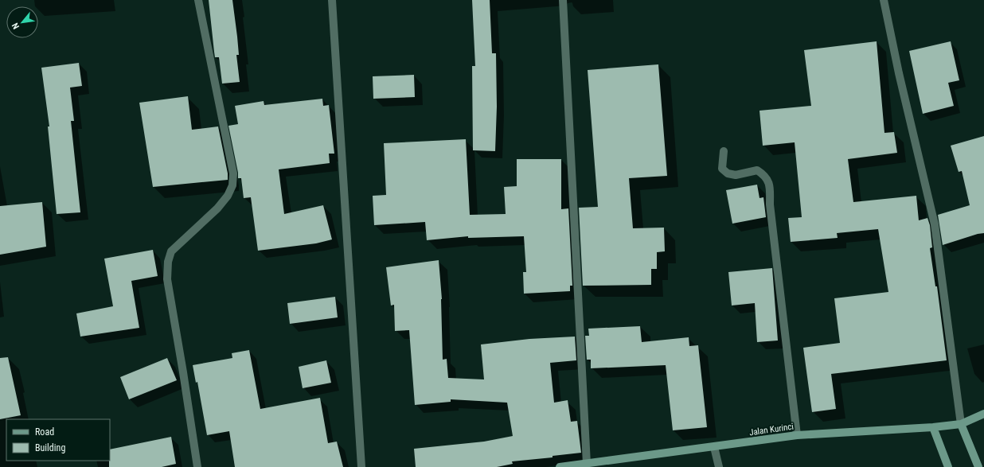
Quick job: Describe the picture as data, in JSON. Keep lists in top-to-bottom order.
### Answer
{
  "streets": {
    "street": ["Jalan Kurinci"]
  },
  "legend": ["Road", "Building"],
  "north": "bottom left"
}
